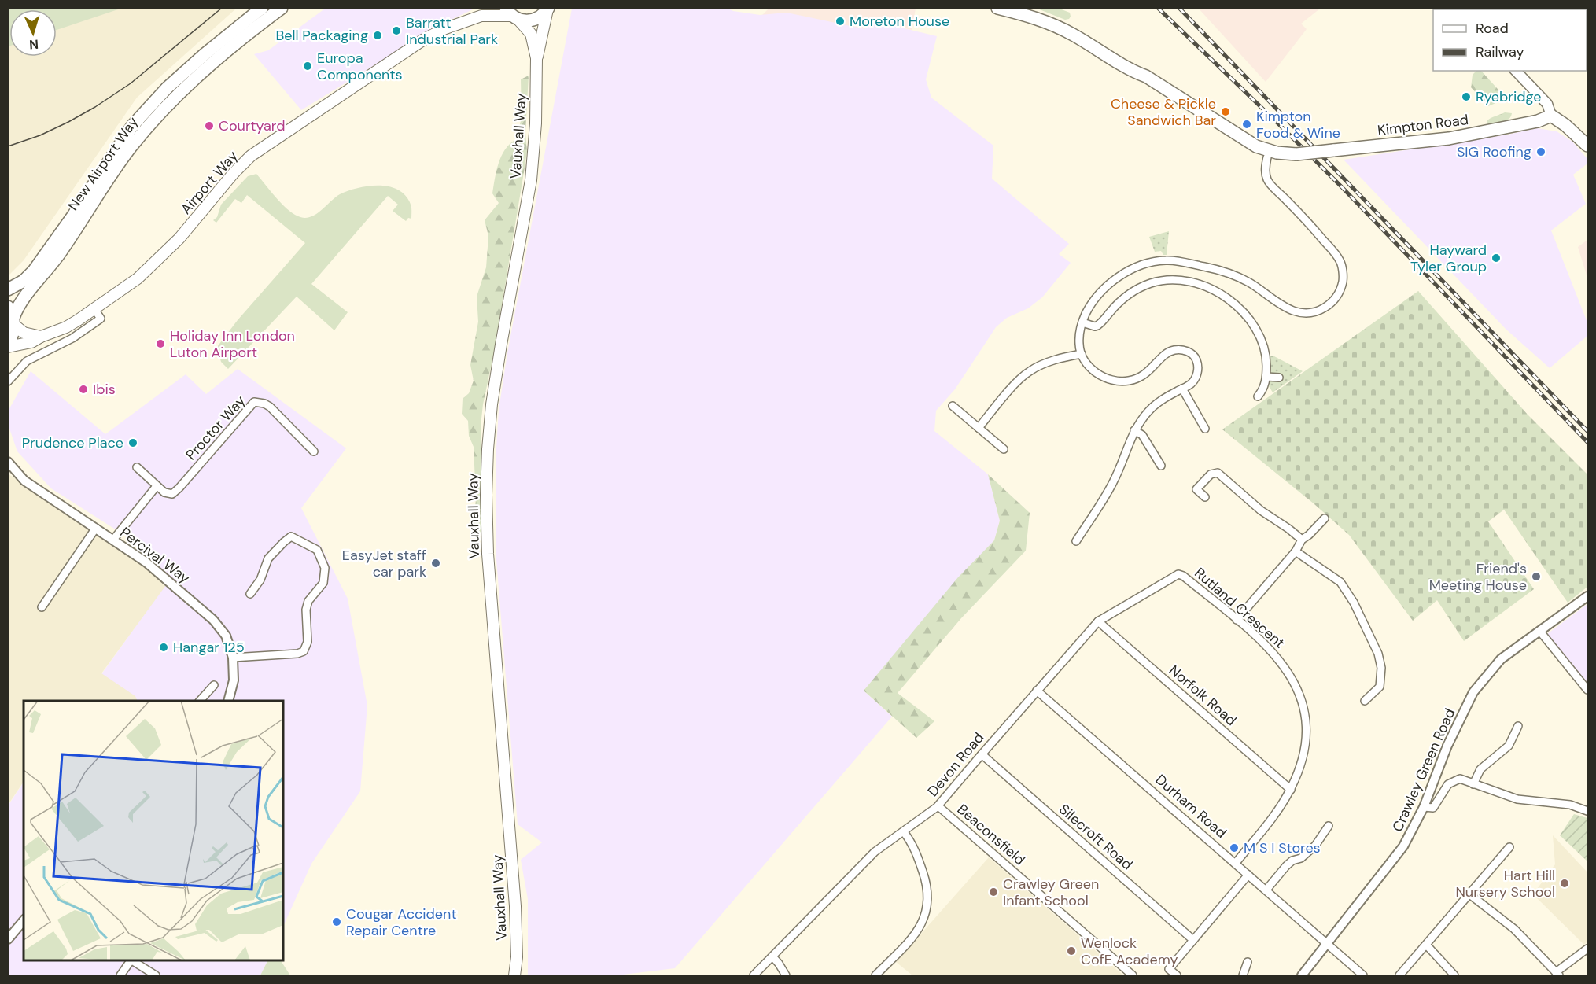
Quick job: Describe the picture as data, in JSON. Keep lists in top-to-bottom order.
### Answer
{
  "streets": {
    "highway": ["Kimpton Road", "New Airport Way"],
    "main road": ["Vauxhall Way", "Airport Way"],
    "street": [
      "Proctor Way",
      "Percival Way",
      "Rutland Crescent",
      "Norfolk Road",
      "Devon Road",
      "Crawley Green Road",
      "Durham Road",
      "Beaconsfield",
      "Silecroft Road"
    ]
  },
  "crossings": [
    ["Vauxhall Way", "Airport Way"],
    ["New Airport Way", "Airport Way"],
    ["Rutland Crescent", "Norfolk Road"],
    ["Rutland Crescent", "Devon Road"],
    ["Rutland Crescent", "Durham Road"],
    ["Norfolk Road", "Devon Road"],
    ["Devon Road", "Durham Road"],
    ["Devon Road", "Beaconsfield"],
    ["Devon Road", "Silecroft Road"],
    ["Crawley Green Road", "Durham Road"]
  ],
  "places": [
    "Moreton House",
    "Barratt Industrial Park",
    "Bell Packaging",
    "Europa Components",
    "Ryebridge",
    "Cheese & Pickle Sandwich Bar",
    "Kimpton Food & Wine",
    "Courtyard",
    "SIG Roofing",
    "Hayward Tyler Group",
    "Holiday Inn London Luton Airport",
    "Ibis",
    "Prudence Place",
    "EasyJet staff car park",
    "Friend's Meeting House",
    "Hangar 125",
    "M S I Stores",
    "Hart Hill Nursery School",
    "Crawley Green Infant School",
    "Cougar Accident Repair Centre",
    "Wenlock CofE Academy"
  ],
  "legend": ["Road", "Railway"],
  "north": "bottom"
}
